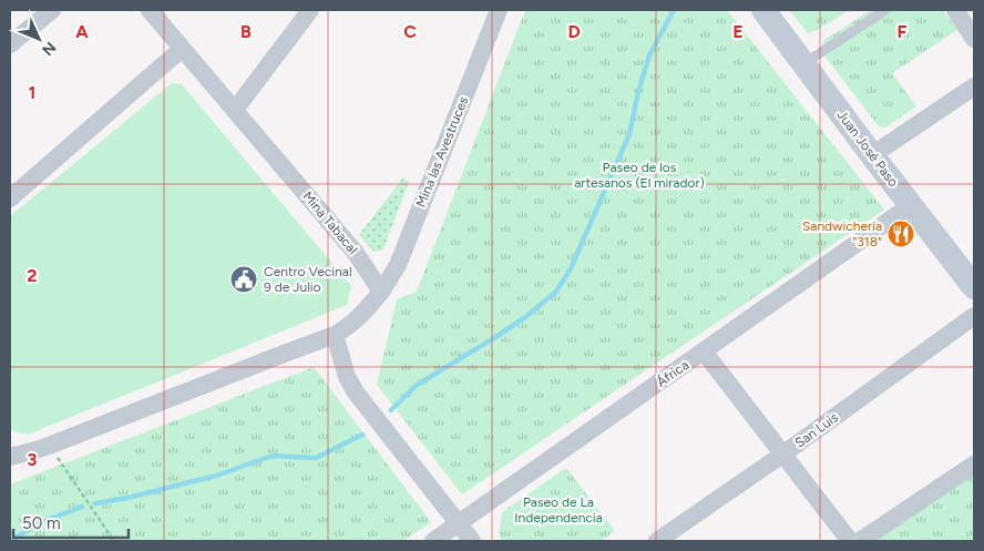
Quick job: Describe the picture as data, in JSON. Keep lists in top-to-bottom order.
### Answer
{
  "streets": {
    "main road": ["Juan José Paso"],
    "street": [
      "Mina las Avestruces",
      "Mina Tabacal",
      "África",
      "San Luis"
    ]
  },
  "crossings": [
    ["Juan José Paso", "África"],
    ["Mina las Avestruces", "Mina Tabacal"]
  ],
  "parks": ["Paseo de los artesanos (El mirador)", "Paseo de La Independencia"],
  "places": {
    "restaurant": ["Sandwichería \"318\""],
    "public building": ["Centro Vecinal 9 de Julio"]
  },
  "scale_bar": "50 m",
  "north": "bottom right",
  "grid": {
    "columns": [
      "A",
      "B",
      "C",
      "D",
      "E",
      "F"
    ],
    "rows": ["1", "2", "3"]
  }
}
